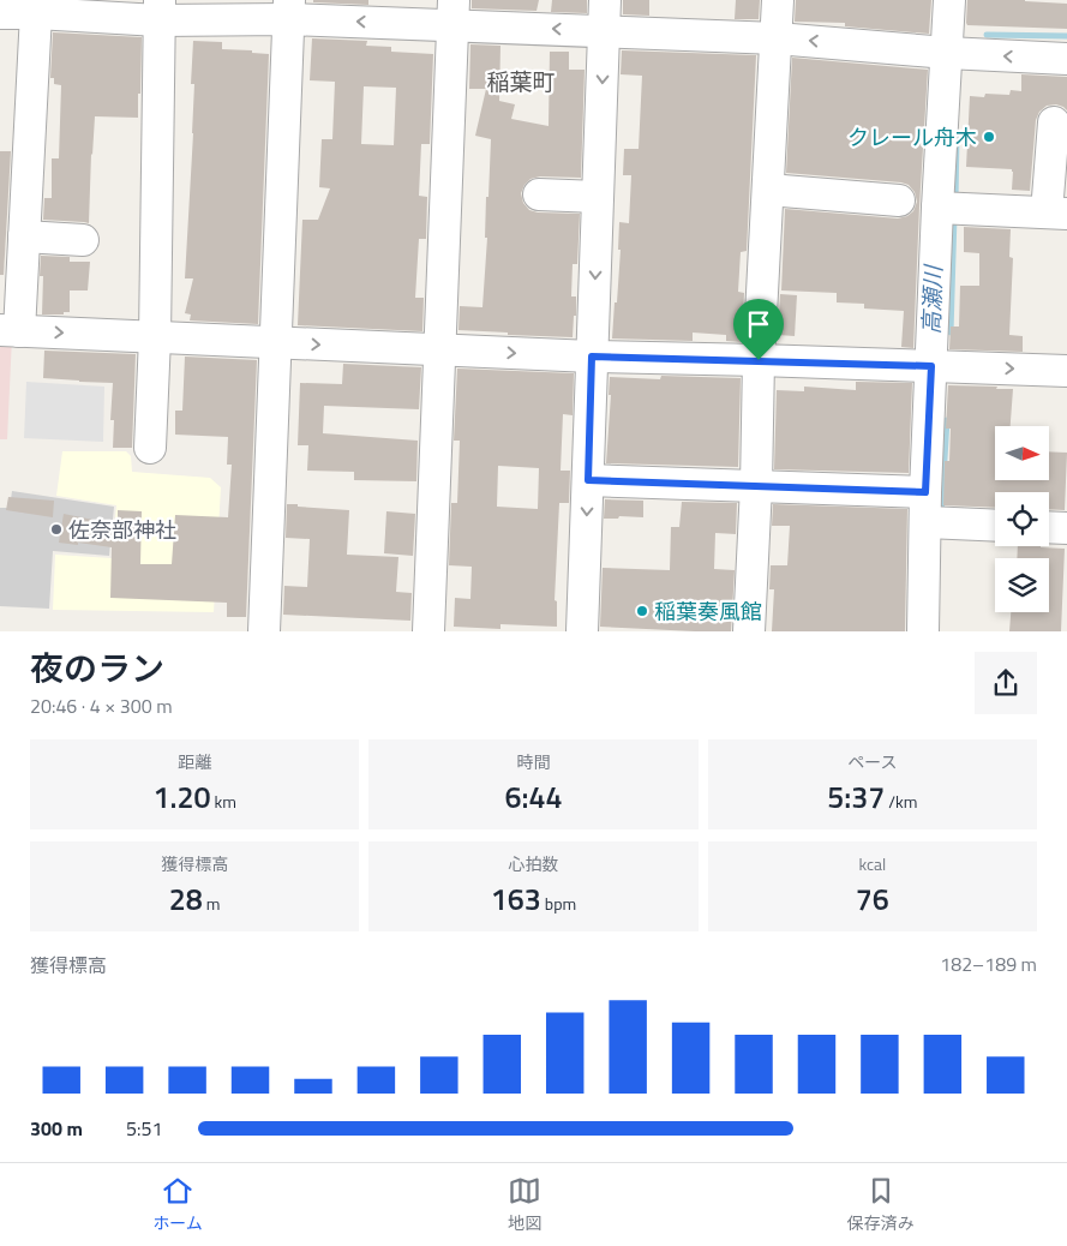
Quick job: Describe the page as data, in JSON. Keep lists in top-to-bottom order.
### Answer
{
  "districts": ["稲葉町"],
  "water": ["高瀬川"],
  "places": ["クレール舟木", "佐奈部神社", "稲葉奏風館"],
  "north": "right",
  "page": {
    "heading": ["夜のラン", "20:46 · 4 × 300 m"],
    "stats": [
      ["距離", "1.20 km"],
      ["時間", "6:44"],
      ["ペース", "5:37 /km"],
      ["獲得標高", "28 m"],
      ["心拍数", "163 bpm"],
      ["kcal", "76"]
    ],
    "chart": ["獲得標高", "182–189 m"],
    "list": [
      {
        "name": "300 m",
        "note": "5:51"
      }
    ],
    "tabs": ["ホーム", "地図", "保存済み"]
  }
}
